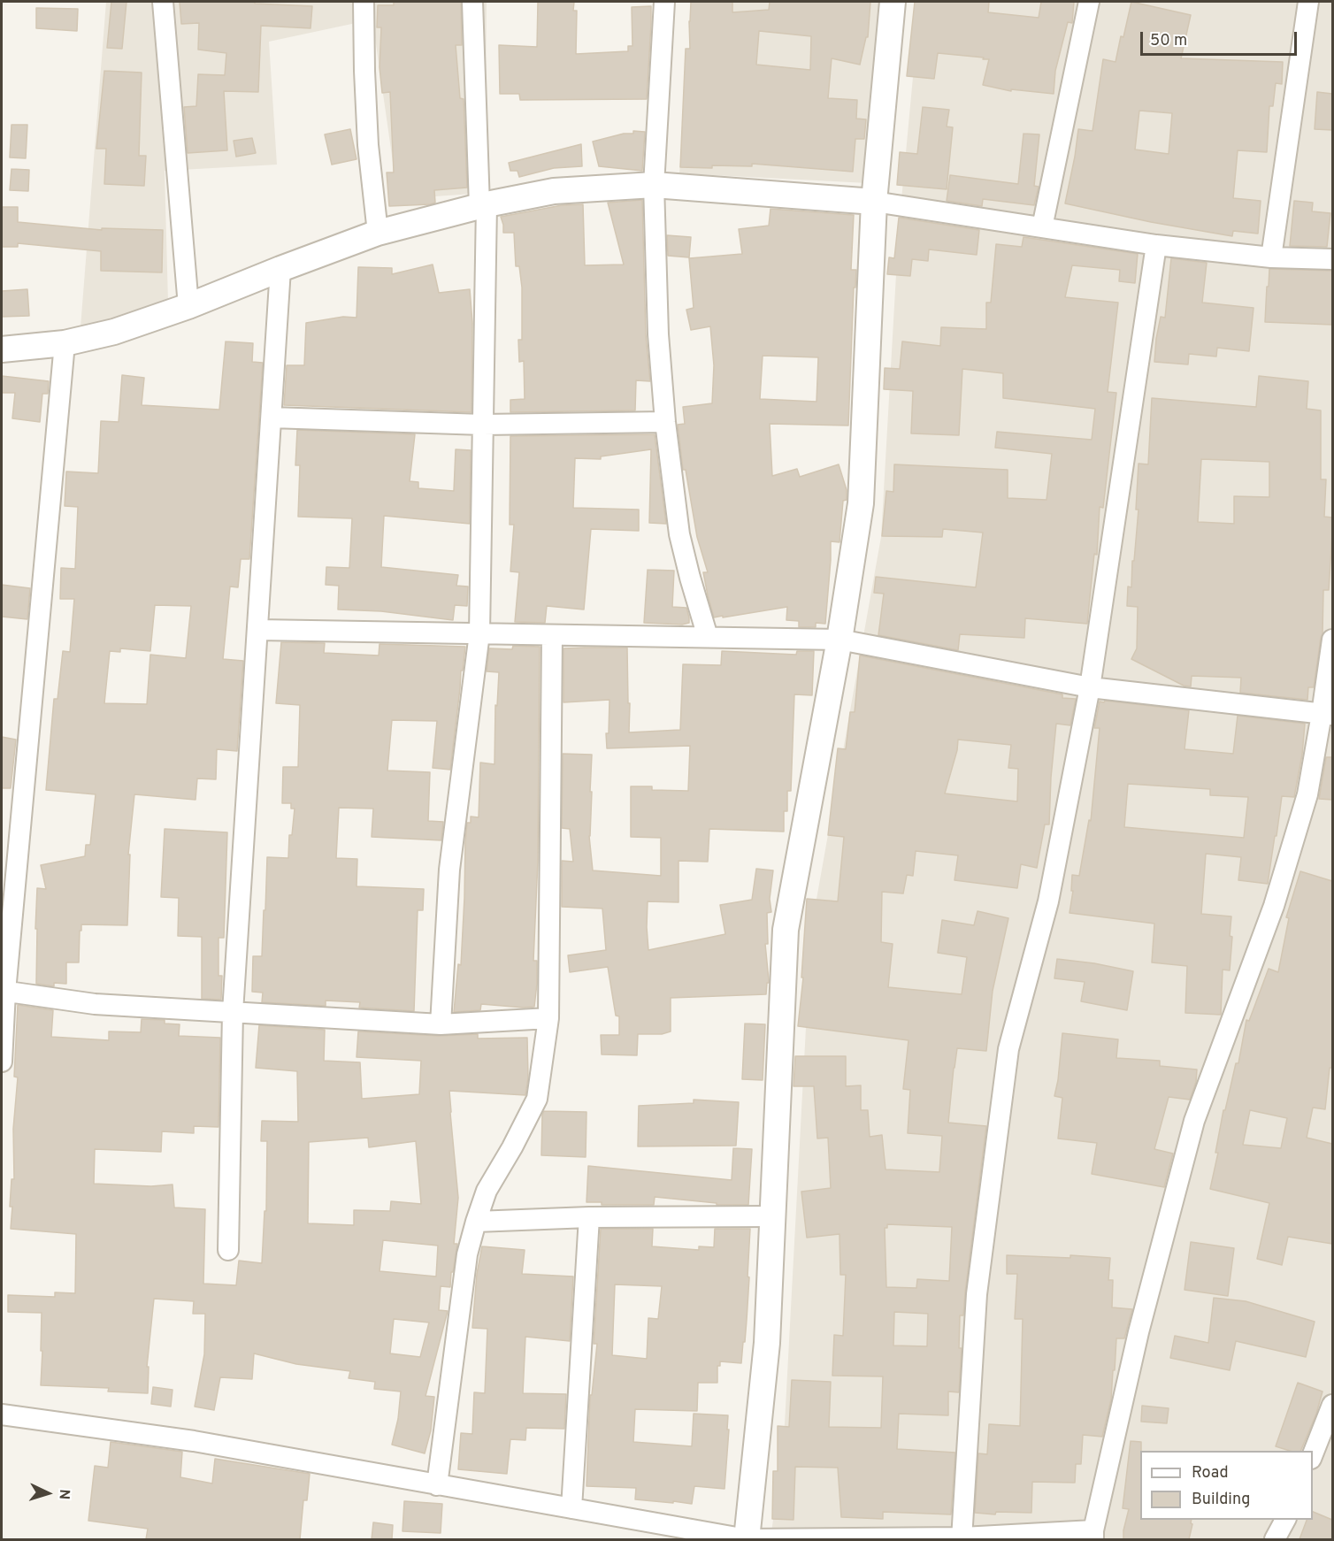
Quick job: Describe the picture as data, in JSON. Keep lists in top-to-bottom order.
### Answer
{
  "legend": ["Road", "Building"],
  "scale_bar": "50 m",
  "north": "right"
}
